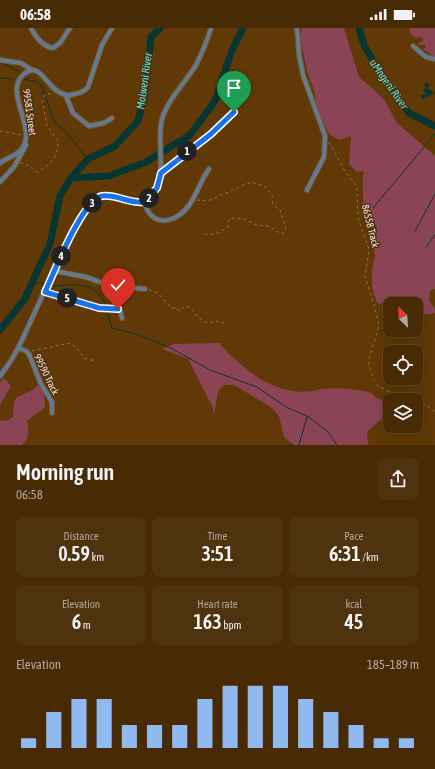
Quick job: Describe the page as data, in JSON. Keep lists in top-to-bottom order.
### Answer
{
  "streets": {
    "street": ["99581 Street", "99590 Track"],
    "path": ["86558 Track"]
  },
  "water": ["Molweni River", "uMngeni River"],
  "north": "top left",
  "page": {
    "status": "06:58",
    "pins": [
      "1",
      "2",
      "3",
      "4",
      "5"
    ],
    "heading": ["Morning run", "06:58"],
    "stats": [
      ["Distance", "0.59 km"],
      ["Time", "3:51"],
      ["Pace", "6:31 /km"],
      ["Elevation", "6 m"],
      ["Heart rate", "163 bpm"],
      ["kcal", "45"]
    ],
    "chart": ["Elevation", "185–189 m"]
  }
}
